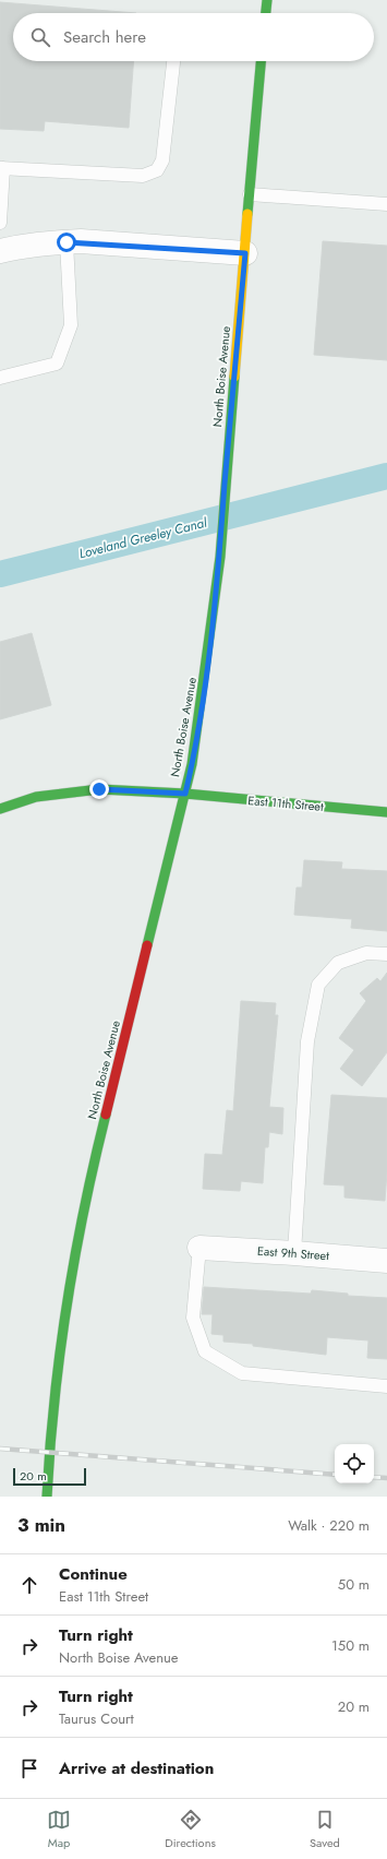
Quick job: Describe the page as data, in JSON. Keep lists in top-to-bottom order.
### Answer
{
  "streets": {
    "street": ["North Boise Avenue", "East 11th Street", "East 9th Street"]
  },
  "crossings": [
    ["North Boise Avenue", "East 11th Street"]
  ],
  "water": ["Loveland Greeley Canal"],
  "scale_bar": "20 m",
  "page": {
    "search": "Search here",
    "scale": "20 m",
    "heading": ["3 min", "Walk · 220 m"],
    "list": [
      ["Continue", "East 11th Street", "50 m"],
      ["Turn right", "North Boise Avenue", "150 m"],
      ["Turn right", "Taurus Court", "20 m"],
      "Arrive at destination"
    ],
    "nav": ["Map", "Directions", "Saved"]
  }
}
